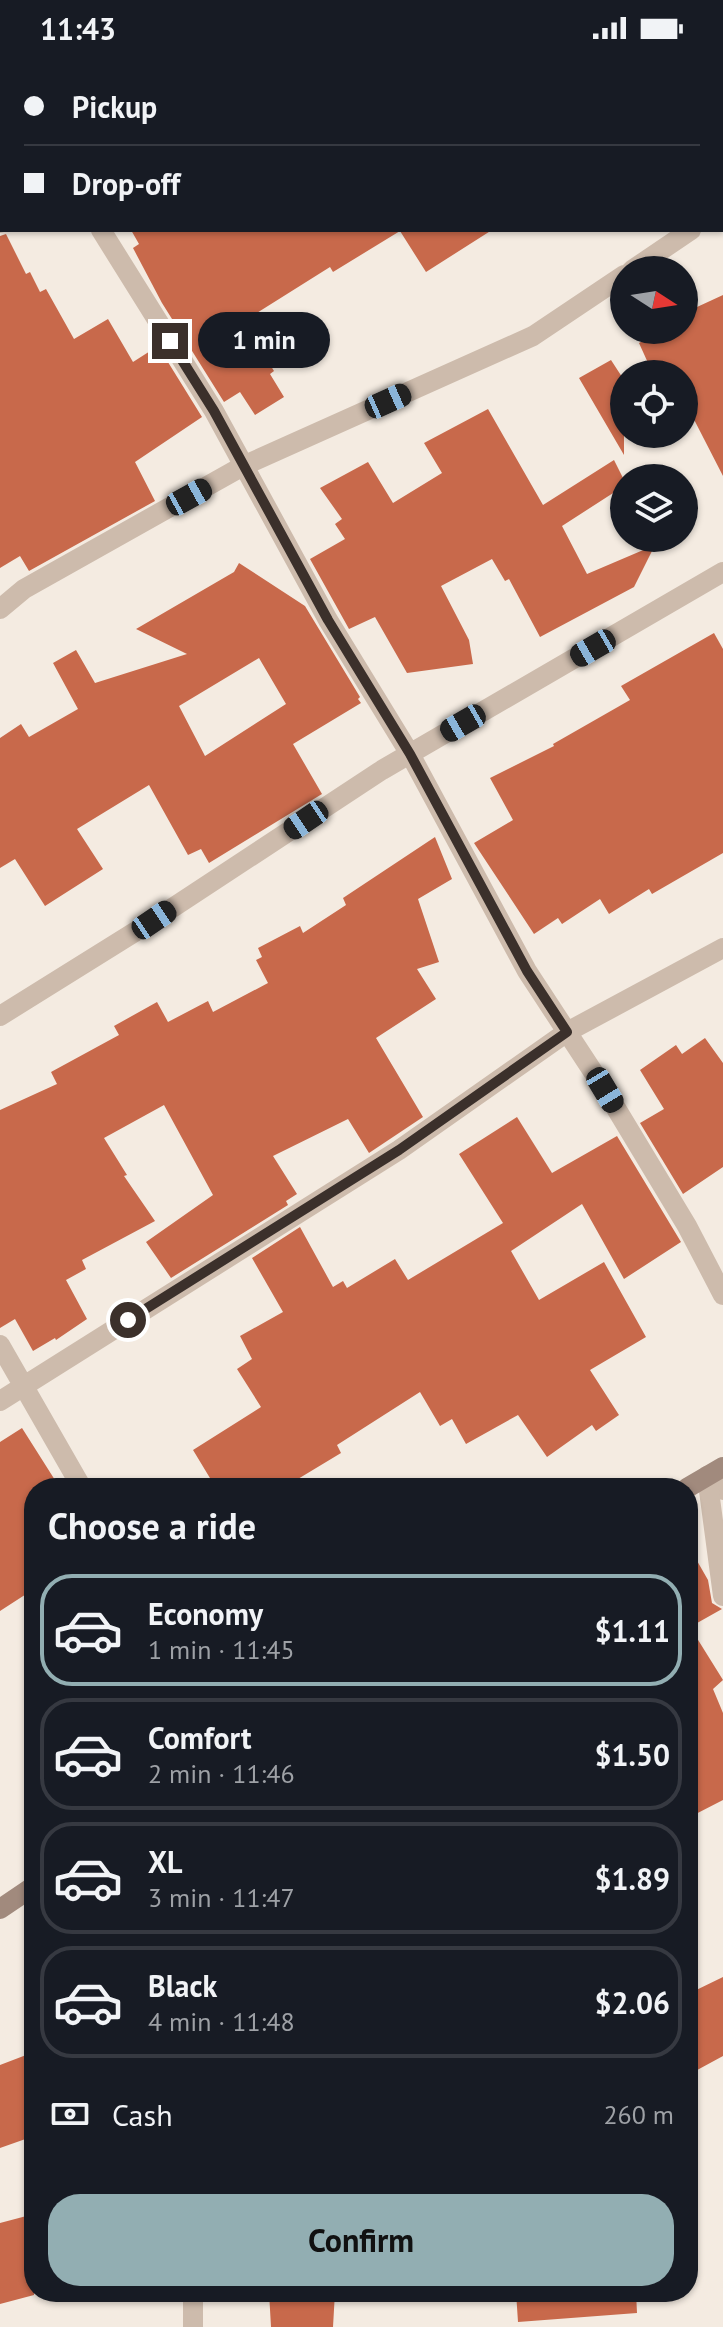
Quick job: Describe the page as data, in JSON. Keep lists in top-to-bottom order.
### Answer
{
  "north": "right",
  "page": {
    "status": "11:43",
    "banner": ["Pickup", "Drop-off"],
    "bubble": "1 min",
    "heading": "Choose a ride",
    "list": [
      {
        "name": "Economy",
        "note": "1 min · 11:45",
        "value": "$1.11"
      },
      {
        "name": "Comfort",
        "note": "2 min · 11:46",
        "value": "$1.50"
      },
      {
        "name": "XL",
        "note": "3 min · 11:47",
        "value": "$1.89"
      },
      {
        "name": "Black",
        "note": "4 min · 11:48",
        "value": "$2.06"
      }
    ],
    "pay": ["Cash", "260 m"],
    "buttons": "Confirm"
  }
}
